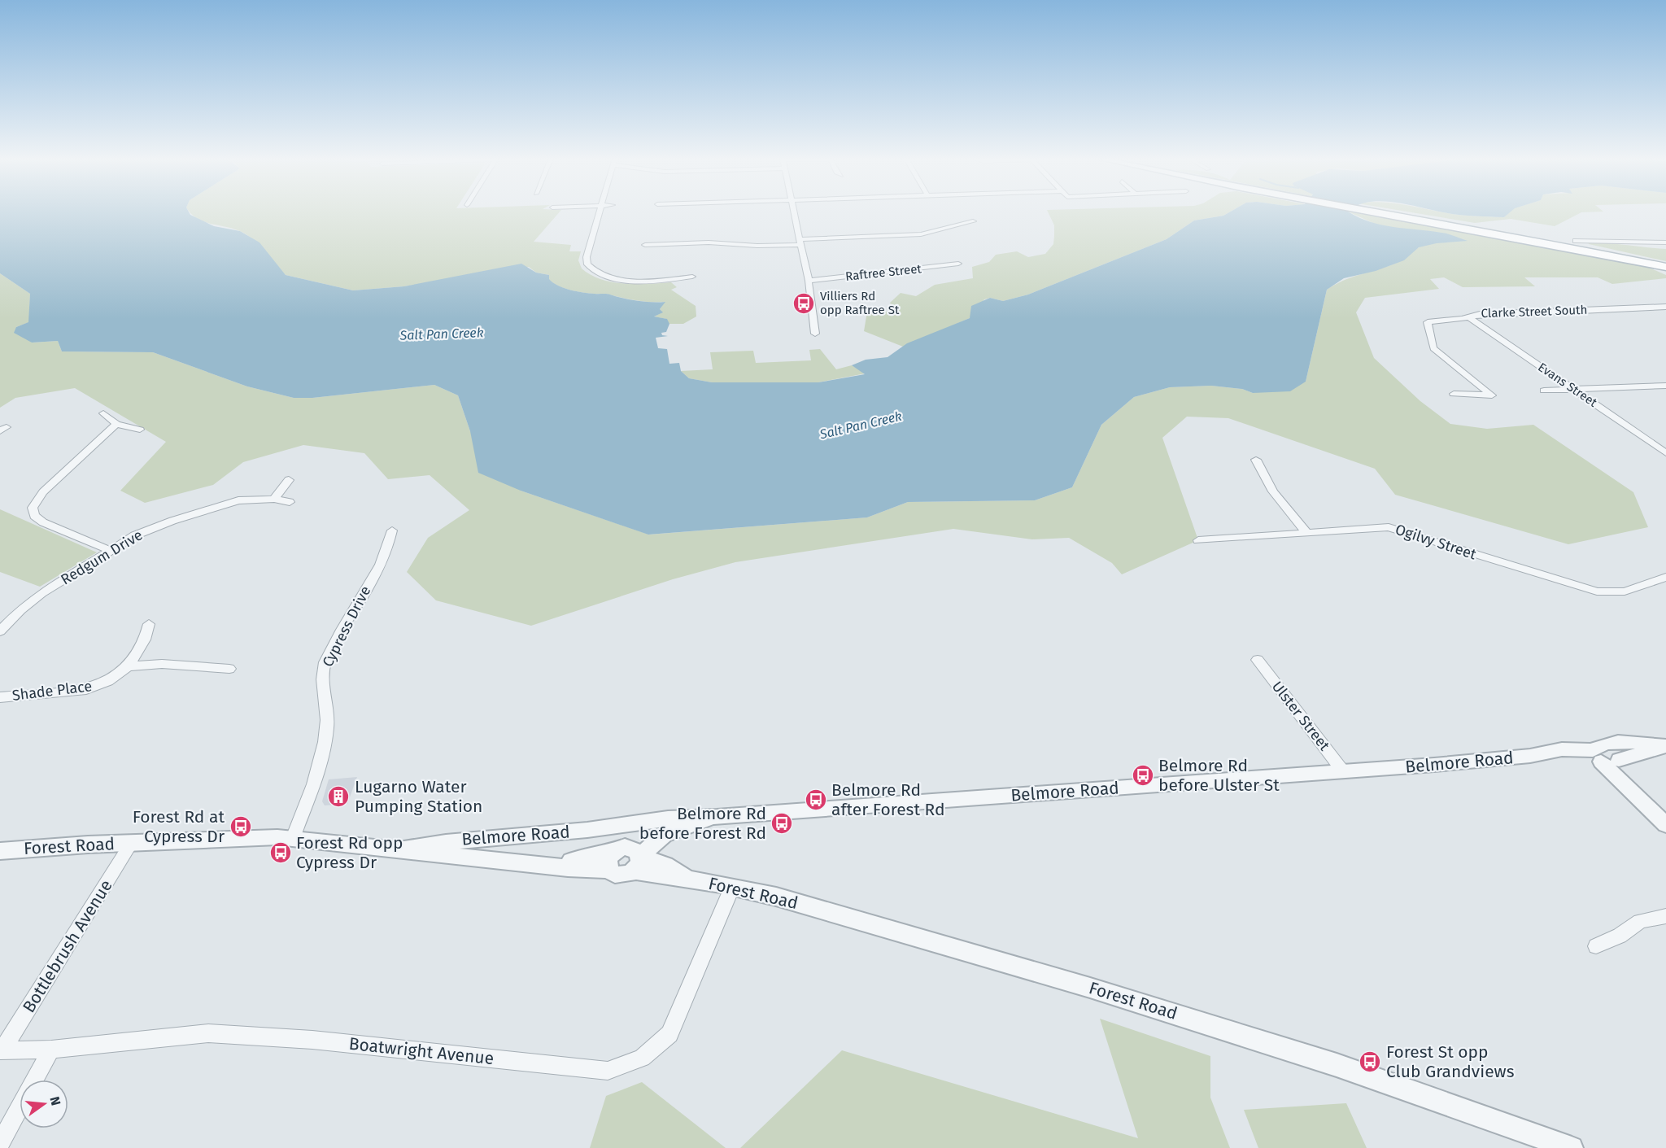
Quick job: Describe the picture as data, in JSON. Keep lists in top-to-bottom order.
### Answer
{
  "streets": {
    "street": [
      "Raftree Street",
      "Clarke Street South",
      "Evans Street",
      "Ogilvy Street",
      "Redgum Drive",
      "Cypress Drive",
      "Shade Place",
      "Ulster Street",
      "Belmore Road",
      "Forest Road",
      "Bottlebrush Avenue",
      "Boatwright Avenue"
    ]
  },
  "crossings": [
    ["Clarke Street South", "Evans Street"],
    ["Cypress Drive", "Forest Road"],
    ["Ulster Street", "Belmore Road"],
    ["Belmore Road", "Forest Road"],
    ["Forest Road", "Bottlebrush Avenue"],
    ["Forest Road", "Boatwright Avenue"],
    ["Bottlebrush Avenue", "Boatwright Avenue"]
  ],
  "water": ["Salt Pan Creek"],
  "places": {
    "bus stop": [
      "Villiers Rd opp Raftree St",
      "Belmore Rd before Ulster St",
      "Belmore Rd after Forest Rd",
      "Belmore Rd before Forest Rd",
      "Forest Rd at Cypress Dr",
      "Forest Rd opp Cypress Dr",
      "Forest St opp Club Grandviews"
    ],
    "building": ["Lugarno Water Pumping Station"]
  },
  "north": "right"
}
